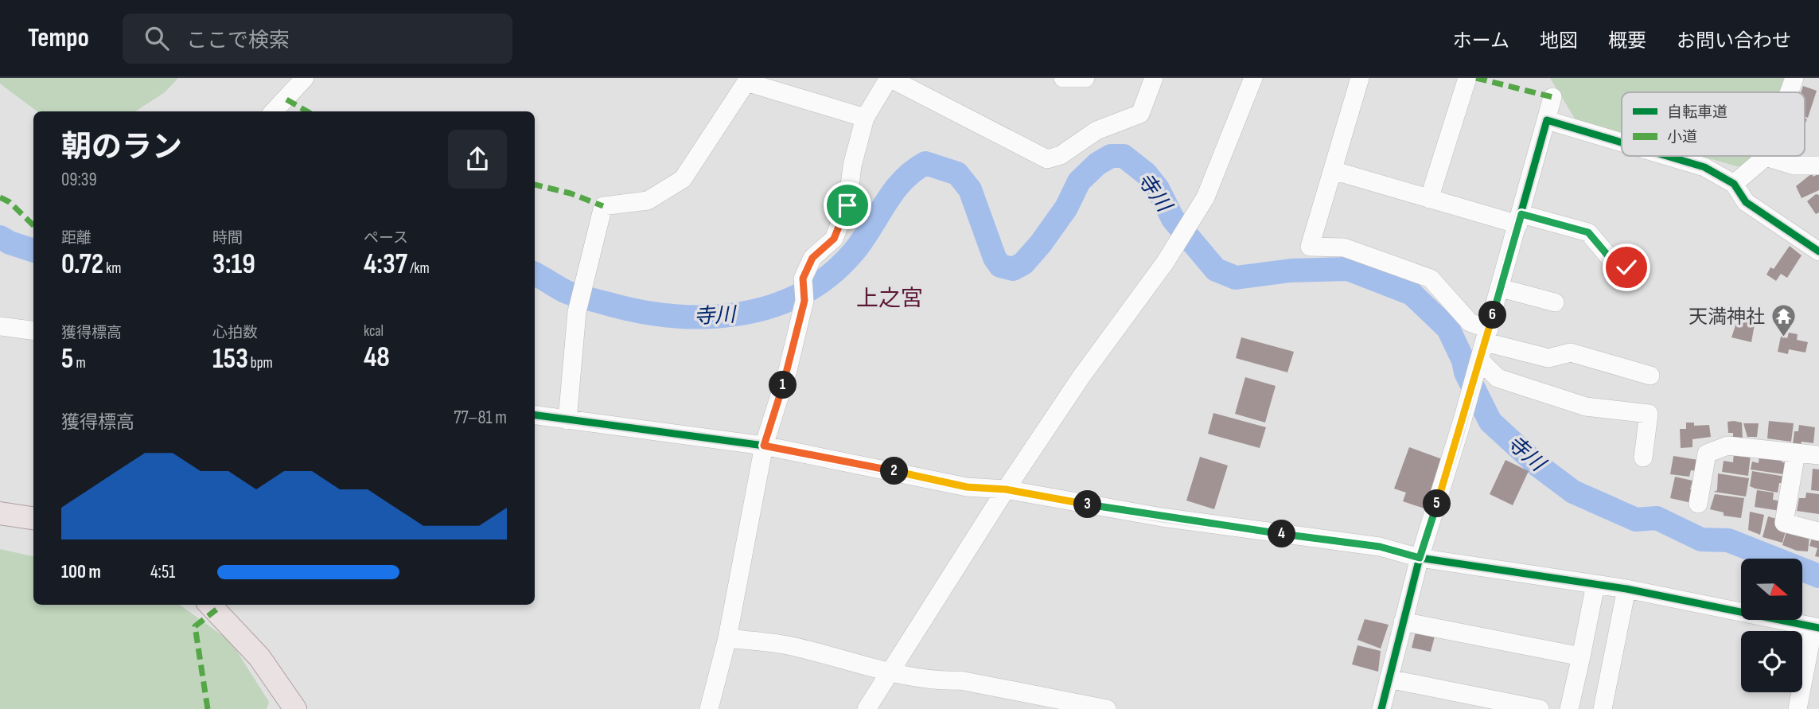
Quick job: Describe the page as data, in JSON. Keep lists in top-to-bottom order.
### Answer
{
  "districts": ["上之宮"],
  "water": ["寺川"],
  "places": {
    "temple": ["天満神社"]
  },
  "legend": ["自転車道", "小道"],
  "north": "right",
  "page": {
    "header": "Tempo",
    "search": "ここで検索",
    "nav": [
      "ホーム",
      "地図",
      "概要",
      "お問い合わせ"
    ],
    "heading": ["朝のラン", "09:39"],
    "stats": [
      ["距離", "0.72 km"],
      ["時間", "3:19"],
      ["ペース", "4:37 /km"],
      ["獲得標高", "5 m"],
      ["心拍数", "153 bpm"],
      ["kcal", "48"]
    ],
    "pins": [
      "6",
      "1",
      "2",
      "5",
      "3",
      "4"
    ],
    "chart": ["獲得標高", "77–81 m"],
    "list": [
      {
        "name": "100 m",
        "note": "4:51"
      }
    ]
  }
}
